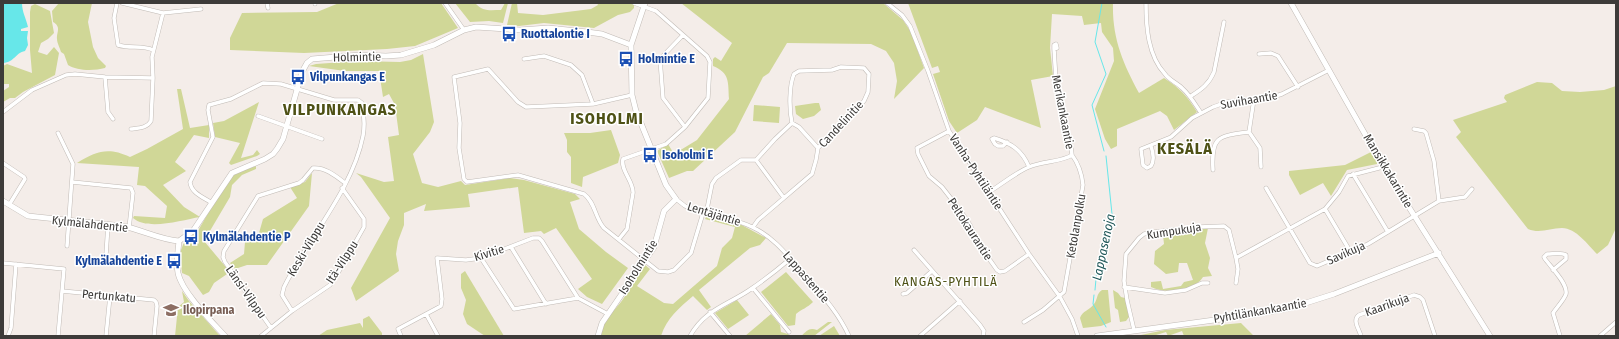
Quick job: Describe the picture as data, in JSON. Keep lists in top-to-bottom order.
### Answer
{
  "streets": {
    "street": [
      "Holmintie",
      "Suvihaantie",
      "Merikankaantie",
      "Candelinitie",
      "Mansikkakarintie",
      "Vanha-Pyhtiläntie",
      "Lentäjäntie",
      "Kylmälahdentie",
      "Ketolanpolku",
      "Peltokaurantie",
      "Kumpukuja",
      "Keski-Vilppu",
      "Kivitie",
      "Savikuja",
      "Itä-Vilppu",
      "Isoholmintie",
      "Lappastentie",
      "Länsi-Vilppu",
      "Pertunkatu",
      "Kaarikuja",
      "Pyhtilänkankaantie"
    ]
  },
  "crossings": [
    ["Holmintie", "Kylmälahdentie"],
    ["Holmintie", "Keski-Vilppu"],
    ["Suvihaantie", "Mansikkakarintie"],
    ["Merikankaantie", "Vanha-Pyhtiläntie"],
    ["Merikankaantie", "Ketolanpolku"],
    ["Candelinitie", "Lentäjäntie"],
    ["Candelinitie", "Lappastentie"],
    ["Mansikkakarintie", "Savikuja"],
    ["Mansikkakarintie", "Pyhtilänkankaantie"],
    ["Vanha-Pyhtiläntie", "Ketolanpolku"],
    ["Vanha-Pyhtiläntie", "Peltokaurantie"],
    ["Lentäjäntie", "Isoholmintie"],
    ["Lentäjäntie", "Lappastentie"],
    ["Kumpukuja", "Pyhtilänkankaantie"],
    ["Keski-Vilppu", "Itä-Vilppu"],
    ["Keski-Vilppu", "Länsi-Vilppu"],
    ["Itä-Vilppu", "Länsi-Vilppu"]
  ],
  "districts": [
    "VILPUNKANGAS",
    "ISOHOLMI",
    "KESÄLÄ",
    "KANGAS-PYHTILÄ"
  ],
  "water": ["Lappasenoja"],
  "places": {
    "bus stop": [
      "Ruottalontie I",
      "Holmintie E",
      "Vilpunkangas E",
      "Isoholmi E",
      "Kylmälahdentie P",
      "Kylmälahdentie E"
    ],
    "school or university": ["Ilopirpana"]
  }
}
